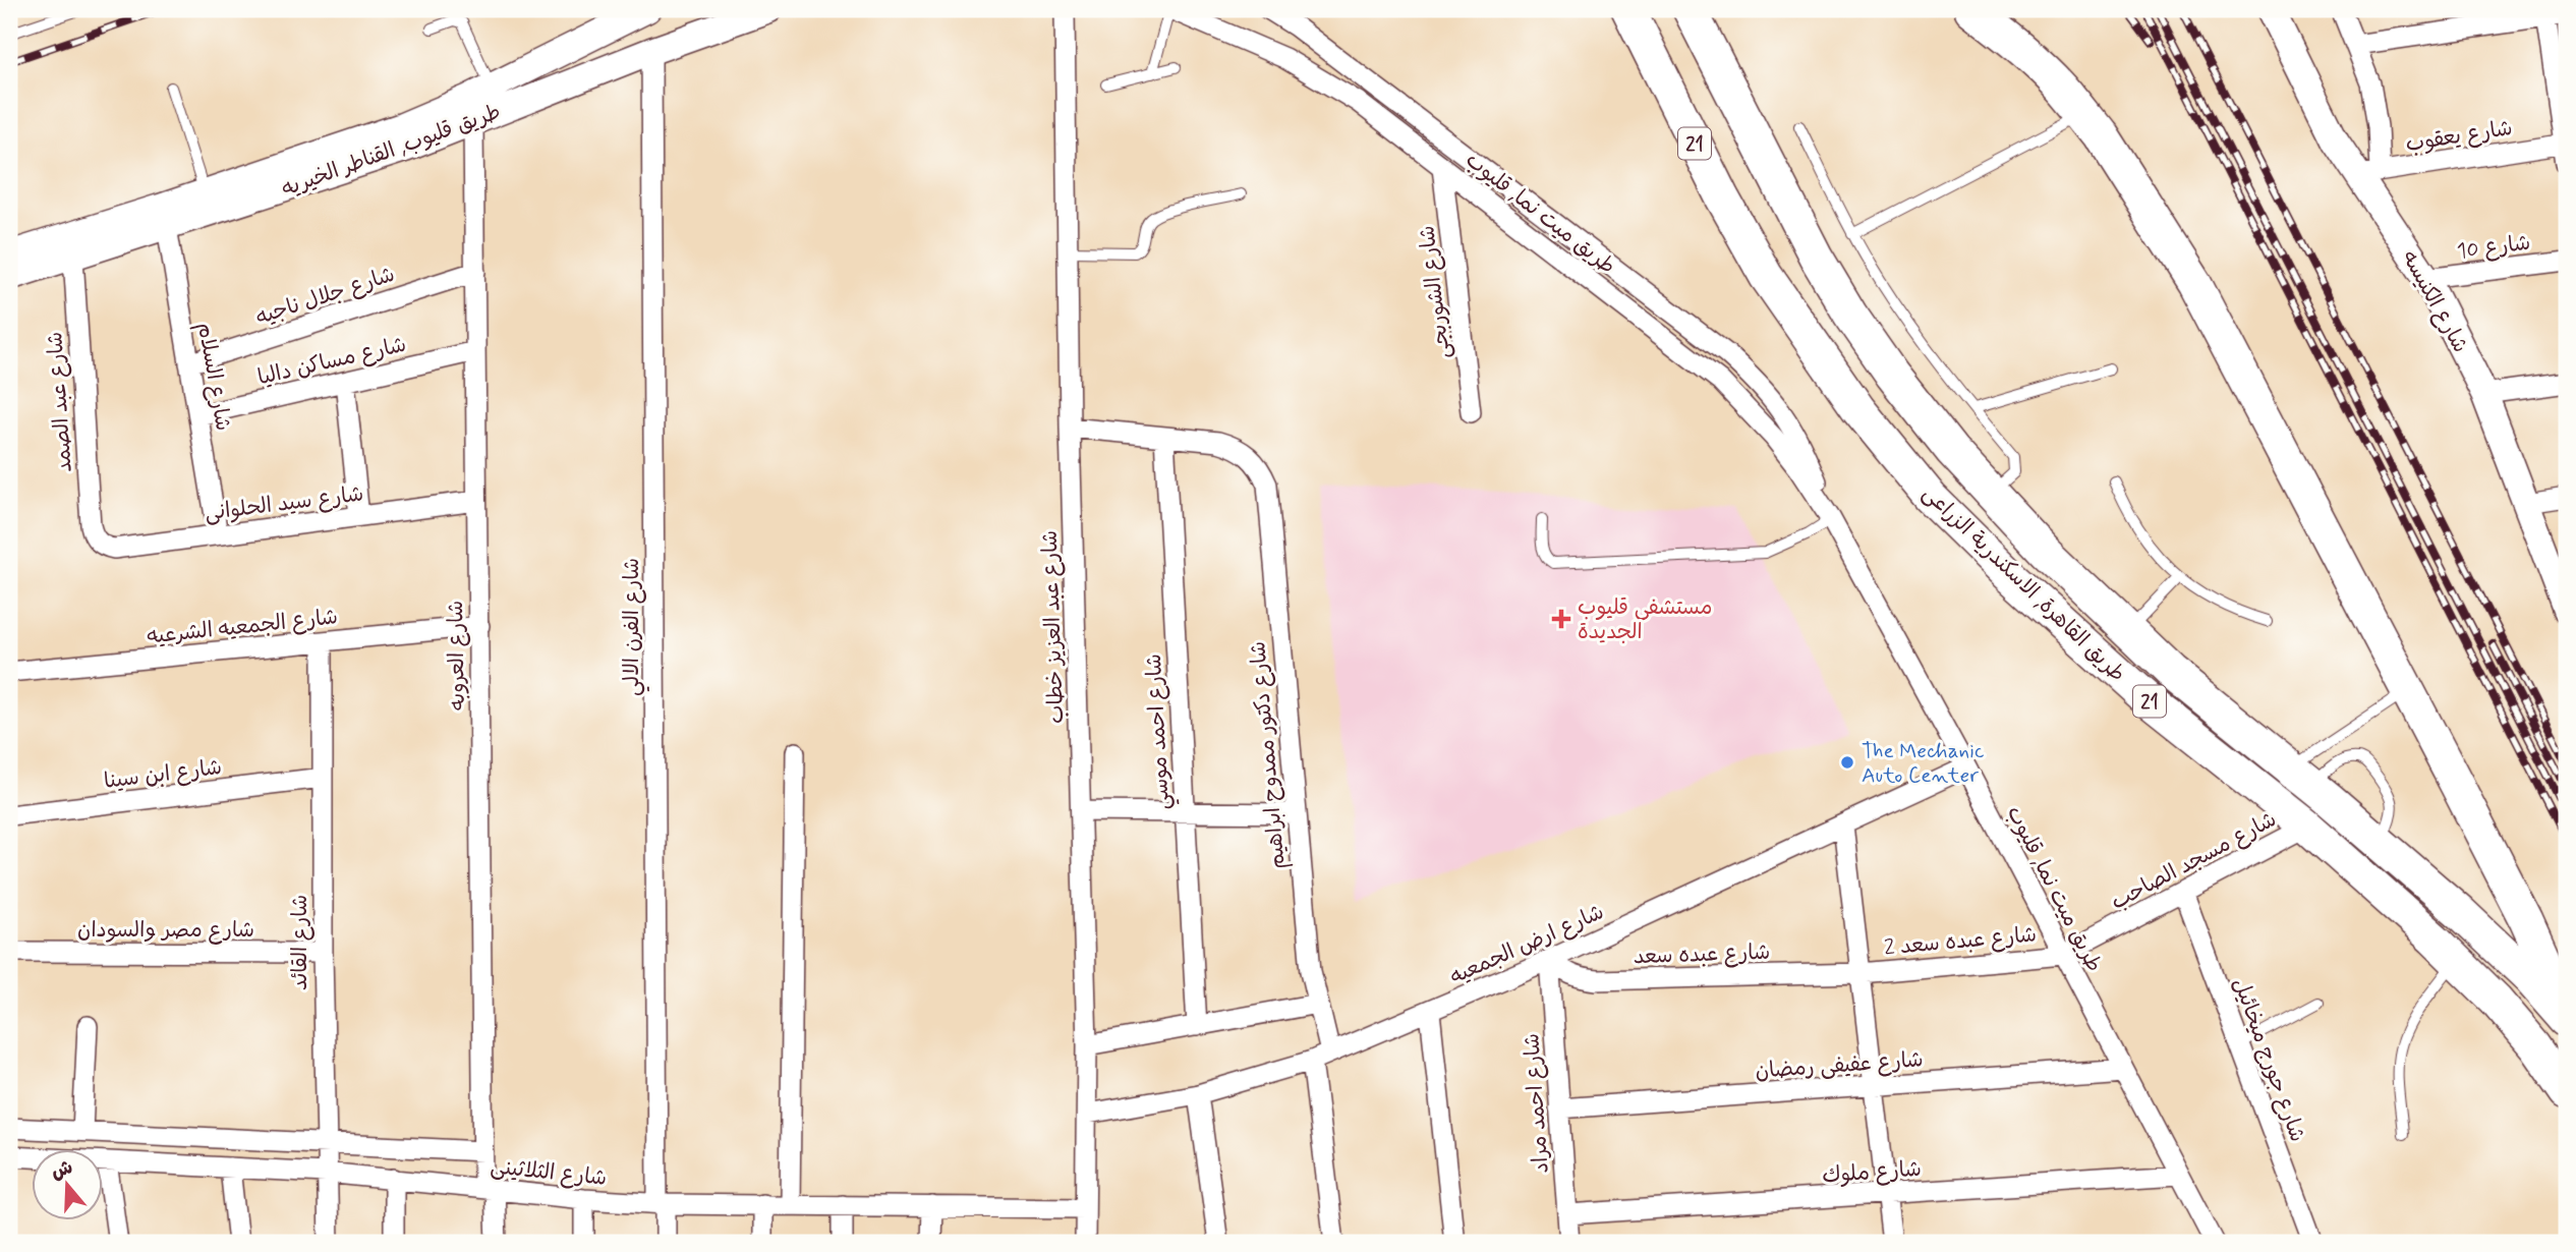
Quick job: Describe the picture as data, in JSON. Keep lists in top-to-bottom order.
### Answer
{
  "streets": {
    "highway": ["21", "طريق القاهرة, الاسكندرية الزراعى"],
    "main road": ["طريق قليوب, القناطر الخيريه", "شارع الكنيسه"],
    "street": [
      "شارع يعقوب",
      "طريق ميت نما, قليوب",
      "شارع 10",
      "شارع الشوربجى",
      "شارع جلال ناجيه",
      "شارع مساكن داليا",
      "شارع السلام",
      "شارع عبد الصمد",
      "شارع سيد الحلوانى",
      "شارع الجمعيه الشرعيه",
      "شارع الفرن الالي",
      "شارع عبد العزيز خطاب",
      "شارع العروبه",
      "شارع احمد موسي",
      "شارع دكتور ممدوح ابراهيم",
      "شارع ابن سينا",
      "شارع مسجد الصاحب",
      "شارع مصر والسودان",
      "شارع عبده سعد 2",
      "شارع القائد",
      "شارع ارض الجمعيه",
      "شارع عبده سعد",
      "شارع جورج ميخائيل",
      "شارع عفيفى رمضان",
      "شارع احمد مراد",
      "شارع الثلاثينى",
      "شارع ملوك"
    ]
  },
  "crossings": [
    ["شارع يعقوب", "شارع الكنيسه"],
    ["طريق قليوب, القناطر الخيريه", "شارع السلام"],
    ["طريق قليوب, القناطر الخيريه", "شارع عبد الصمد"],
    ["طريق قليوب, القناطر الخيريه", "شارع الفرن الالي"],
    ["طريق قليوب, القناطر الخيريه", "شارع العروبه"],
    ["طريق ميت نما, قليوب", "شارع الشوربجى"],
    ["طريق ميت نما, قليوب", "شارع مسجد الصاحب"],
    ["طريق ميت نما, قليوب", "شارع عبده سعد 2"],
    ["طريق ميت نما, قليوب", "شارع ارض الجمعيه"],
    ["طريق ميت نما, قليوب", "شارع عفيفى رمضان"],
    ["طريق ميت نما, قليوب", "شارع ملوك"],
    ["شارع 10", "شارع الكنيسه"],
    ["شارع جلال ناجيه", "شارع السلام"],
    ["شارع جلال ناجيه", "شارع العروبه"],
    ["شارع مساكن داليا", "شارع السلام"],
    ["شارع مساكن داليا", "شارع العروبه"],
    ["شارع السلام", "شارع سيد الحلوانى"],
    ["شارع عبد الصمد", "شارع سيد الحلوانى"],
    ["شارع سيد الحلوانى", "شارع العروبه"],
    ["طريق القاهرة, الاسكندرية الزراعى", "شارع مسجد الصاحب"],
    ["شارع الجمعيه الشرعيه", "شارع العروبه"],
    ["شارع الجمعيه الشرعيه", "شارع القائد"],
    ["شارع الفرن الالي", "شارع الثلاثينى"],
    ["شارع عبد العزيز خطاب", "شارع ارض الجمعيه"],
    ["شارع عبد العزيز خطاب", "شارع الثلاثينى"],
    ["شارع العروبه", "شارع الثلاثينى"],
    ["شارع احمد موسي", "شارع دكتور ممدوح ابراهيم"],
    ["شارع دكتور ممدوح ابراهيم", "شارع ارض الجمعيه"],
    ["شارع ابن سينا", "شارع القائد"],
    ["شارع مسجد الصاحب", "شارع عبده سعد 2"],
    ["شارع مسجد الصاحب", "شارع جورج ميخائيل"],
    ["شارع مصر والسودان", "شارع القائد"],
    ["شارع عبده سعد 2", "شارع عبده سعد"],
    ["شارع القائد", "شارع الثلاثينى"],
    ["شارع ارض الجمعيه", "شارع عبده سعد"],
    ["شارع ارض الجمعيه", "شارع احمد مراد"],
    ["شارع عبده سعد", "شارع احمد مراد"],
    ["شارع عفيفى رمضان", "شارع احمد مراد"],
    ["شارع احمد مراد", "شارع ملوك"]
  ],
  "places": {
    "health": ["مستشفى قليوب الجديدة"],
    "other": ["The Mechanic Auto Center"]
  },
  "north": "top"
}
